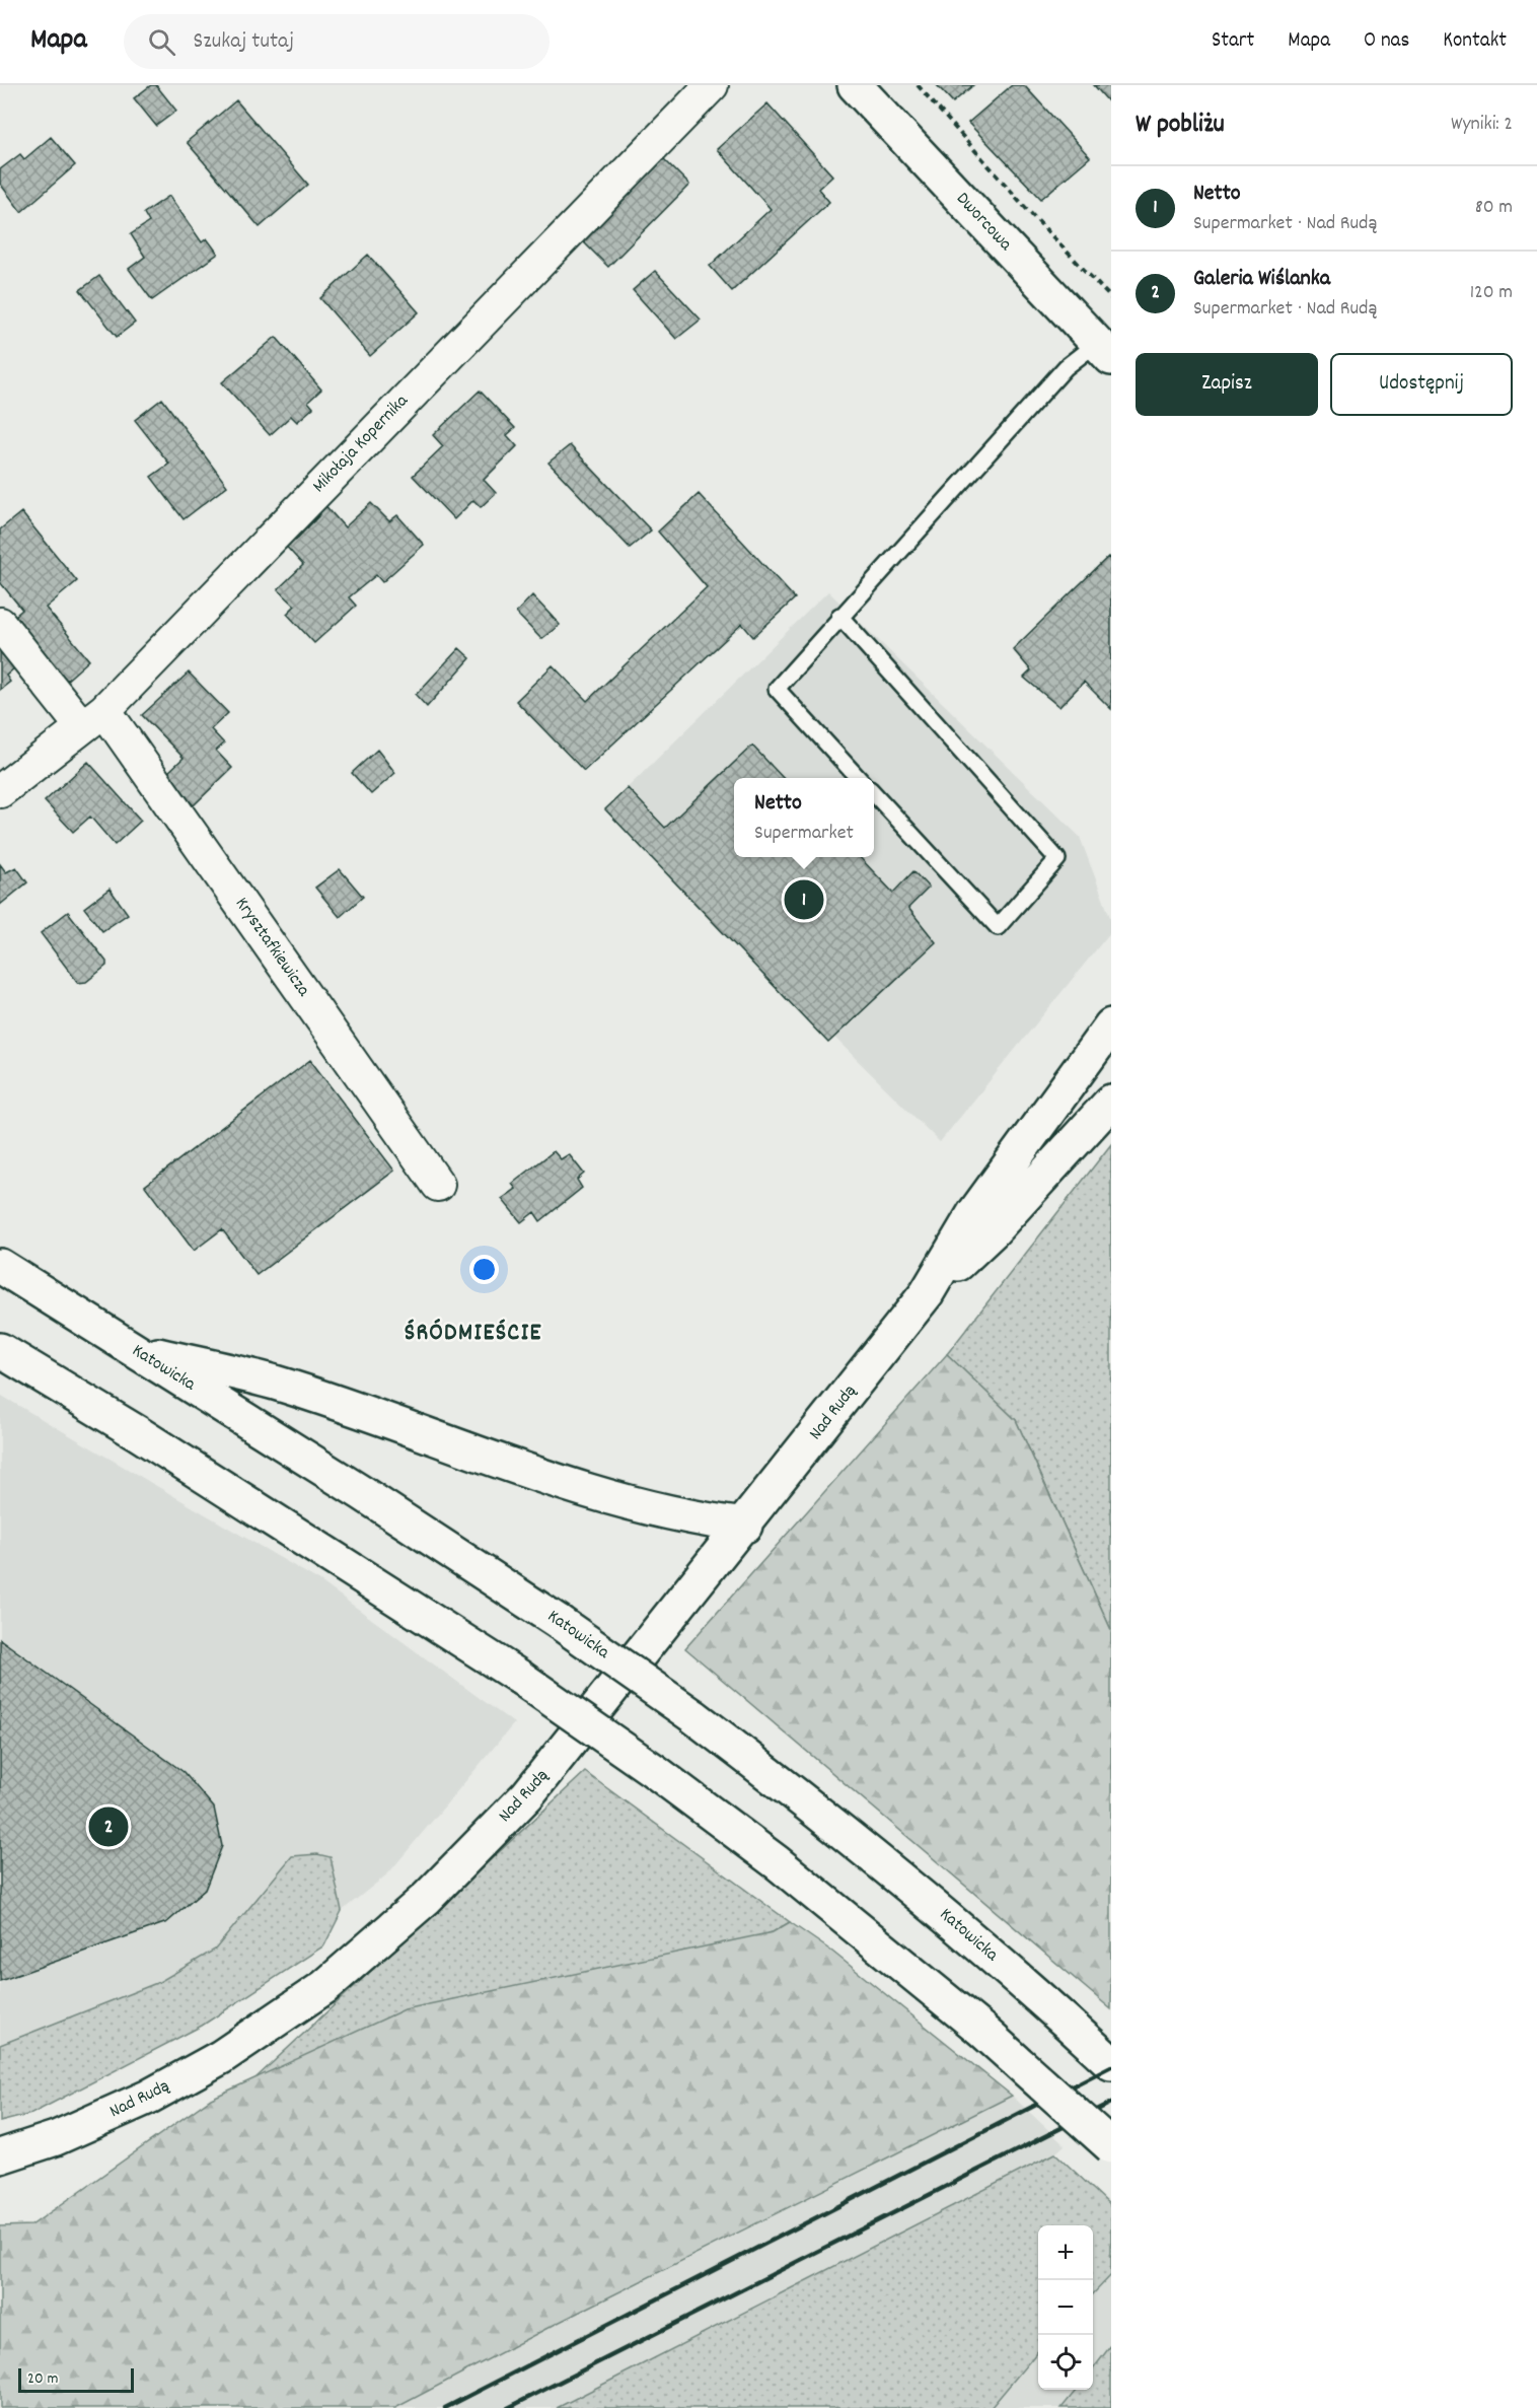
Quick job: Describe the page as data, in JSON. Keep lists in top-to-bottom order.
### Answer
{
  "streets": {
    "main road": ["Dworcowa", "Katowicka", "Nad Rudą"],
    "street": ["Mikołaja Kopernika", "Krysztafkiewicza"]
  },
  "crossings": [
    ["Mikołaja Kopernika", "Krysztafkiewicza"]
  ],
  "districts": ["ŚRÓDMIEŚCIE"],
  "scale_bar": "20 m",
  "page": {
    "header": "Mapa",
    "search": "Szukaj tutaj",
    "nav": [
      "Start",
      "Mapa",
      "O nas",
      "Kontakt"
    ],
    "heading": ["W pobliżu", "Wyniki: 2"],
    "list": [
      {
        "mark": "1",
        "name": "Netto",
        "note": "Supermarket · Nad Rudą",
        "value": "80 m"
      },
      {
        "mark": "2",
        "name": "Galeria Wiślanka",
        "note": "Supermarket · Nad Rudą",
        "value": "120 m"
      }
    ],
    "buttons": ["Zapisz", "Udostępnij"],
    "popup": ["Netto", "Supermarket"],
    "pins": ["1", "2"],
    "map_buttons": ["+", "−"],
    "scale": "20 m"
  }
}
